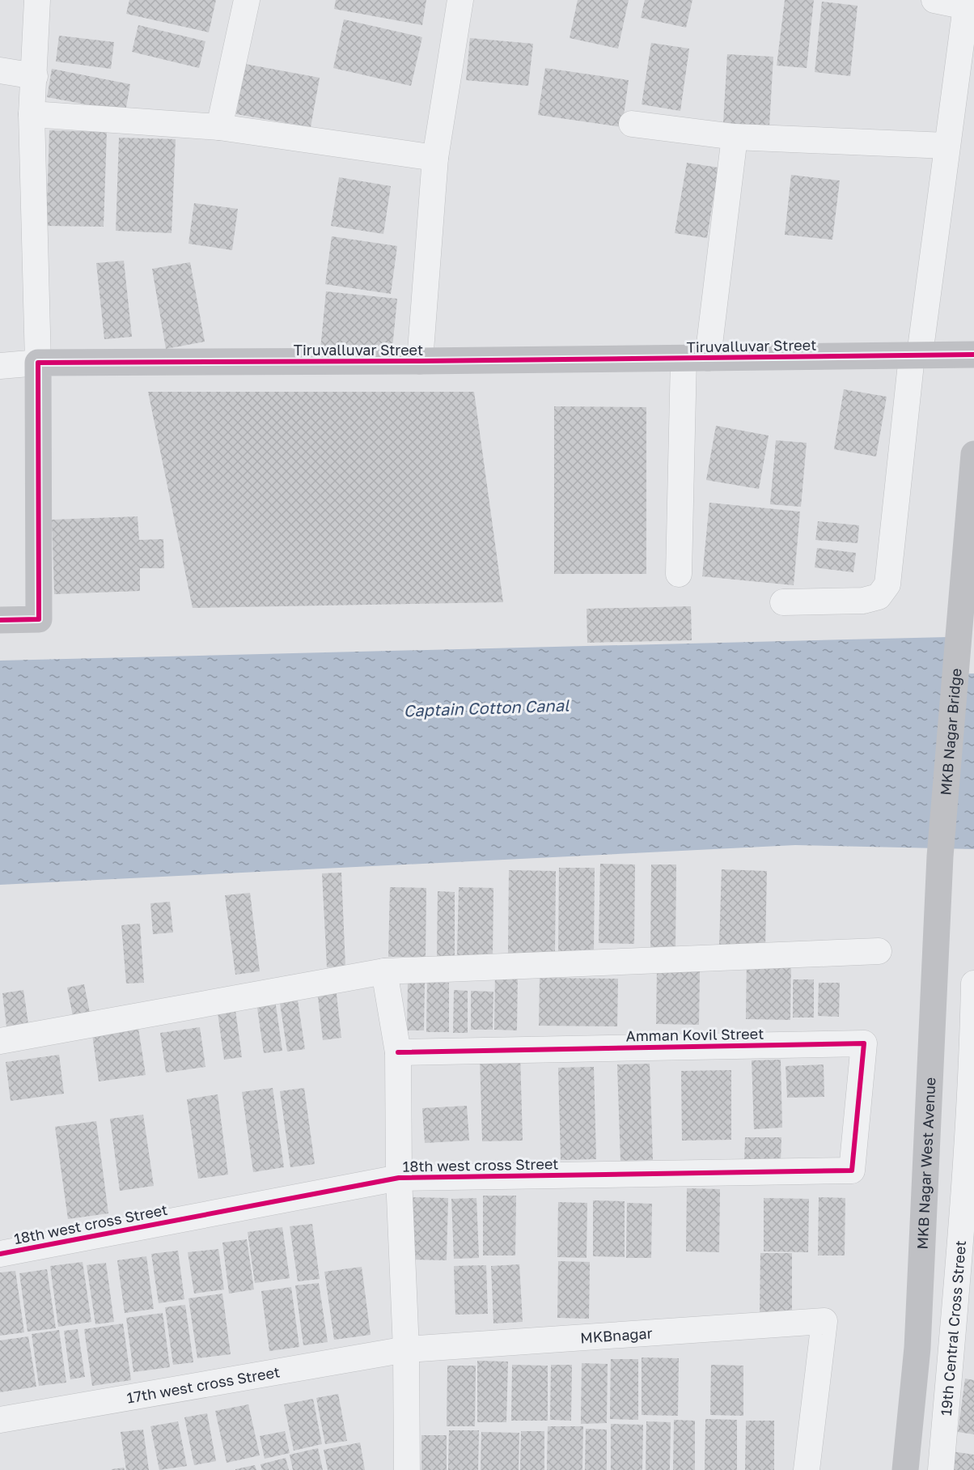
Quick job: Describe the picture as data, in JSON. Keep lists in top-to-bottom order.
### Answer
{
  "streets": {
    "street": [
      "Tiruvalluvar Street",
      "MKB Nagar Bridge",
      "Amman Kovil Street",
      "MKB Nagar West Avenue",
      "18th west cross Street",
      "19th Central Cross Street",
      "MKBnagar",
      "17th west cross Street"
    ]
  },
  "crossings": [
    ["MKB Nagar Bridge", "MKB Nagar West Avenue"],
    ["Amman Kovil Street", "18th west cross Street"],
    ["MKBnagar", "17th west cross Street"]
  ],
  "water": ["Captain Cotton Canal"]
}
